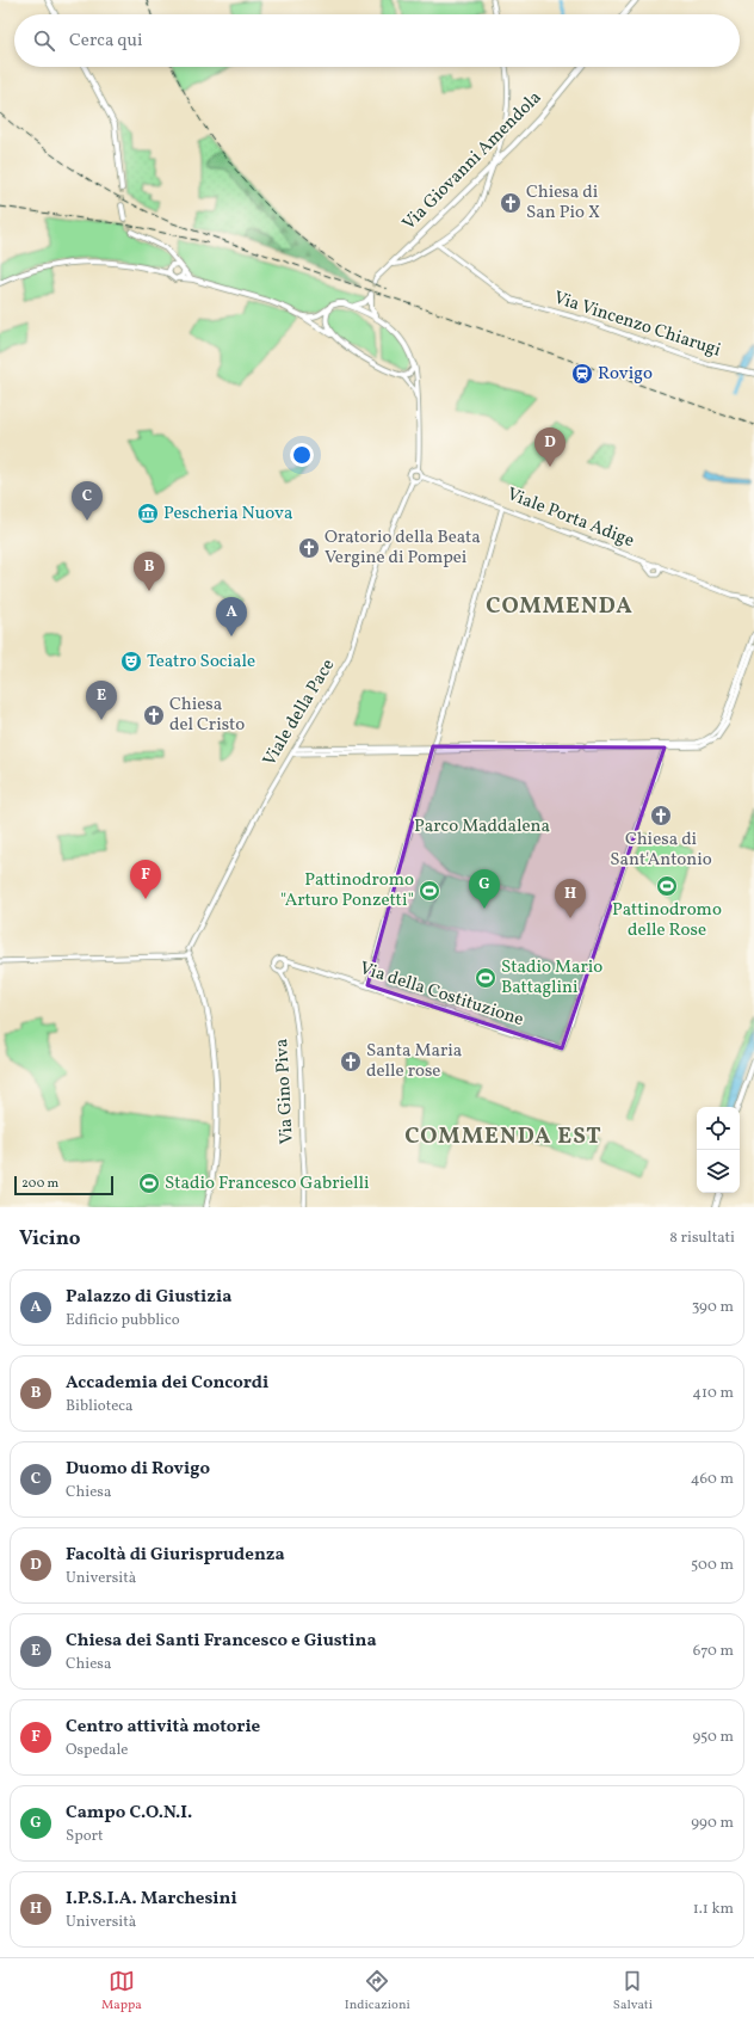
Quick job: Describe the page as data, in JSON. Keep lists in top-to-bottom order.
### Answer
{
  "streets": {
    "main road": ["Via Giovanni Amendola"],
    "street": [
      "Via Vincenzo Chiarugi",
      "Viale Porta Adige",
      "Viale della Pace",
      "Via della Costituzione",
      "Via Gino Piva"
    ]
  },
  "crossings": [
    ["Viale Porta Adige", "Viale della Pace"]
  ],
  "districts": ["COMMENDA", "COMMENDA EST"],
  "parks": ["Parco Maddalena"],
  "places": {
    "church": [
      "Chiesa di San Pio X",
      "Oratorio della Beata Vergine di Pompei",
      "Chiesa del Cristo",
      "Chiesa di Sant'Antonio",
      "Santa Maria delle rose"
    ],
    "station": ["Rovigo"],
    "museum": ["Pescheria Nuova"],
    "theatre": ["Teatro Sociale"],
    "sports": [
      "Pattinodromo delle Rose",
      "Pattinodromo \"Arturo Ponzetti\"",
      "Stadio Mario Battaglini",
      "Stadio Francesco Gabrielli"
    ]
  },
  "scale_bar": "200 m",
  "page": {
    "search": "Cerca qui",
    "pins": [
      "D",
      "C",
      "B",
      "A",
      "E",
      "F",
      "G",
      "H"
    ],
    "scale": "200 m",
    "heading": ["Vicino", "8 risultati"],
    "list": [
      {
        "mark": "A",
        "name": "Palazzo di Giustizia",
        "note": "Edificio pubblico",
        "value": "390 m"
      },
      {
        "mark": "B",
        "name": "Accademia dei Concordi",
        "note": "Biblioteca",
        "value": "410 m"
      },
      {
        "mark": "C",
        "name": "Duomo di Rovigo",
        "note": "Chiesa",
        "value": "460 m"
      },
      {
        "mark": "D",
        "name": "Facoltà di Giurisprudenza",
        "note": "Università",
        "value": "500 m"
      },
      {
        "mark": "E",
        "name": "Chiesa dei Santi Francesco e Giustina",
        "note": "Chiesa",
        "value": "670 m"
      },
      {
        "mark": "F",
        "name": "Centro attività motorie",
        "note": "Ospedale",
        "value": "950 m"
      },
      {
        "mark": "G",
        "name": "Campo C.O.N.I.",
        "note": "Sport",
        "value": "990 m"
      },
      {
        "mark": "H",
        "name": "I.P.S.I.A. Marchesini",
        "note": "Università",
        "value": "1.1 km"
      }
    ],
    "nav": ["Mappa", "Indicazioni", "Salvati"]
  }
}
